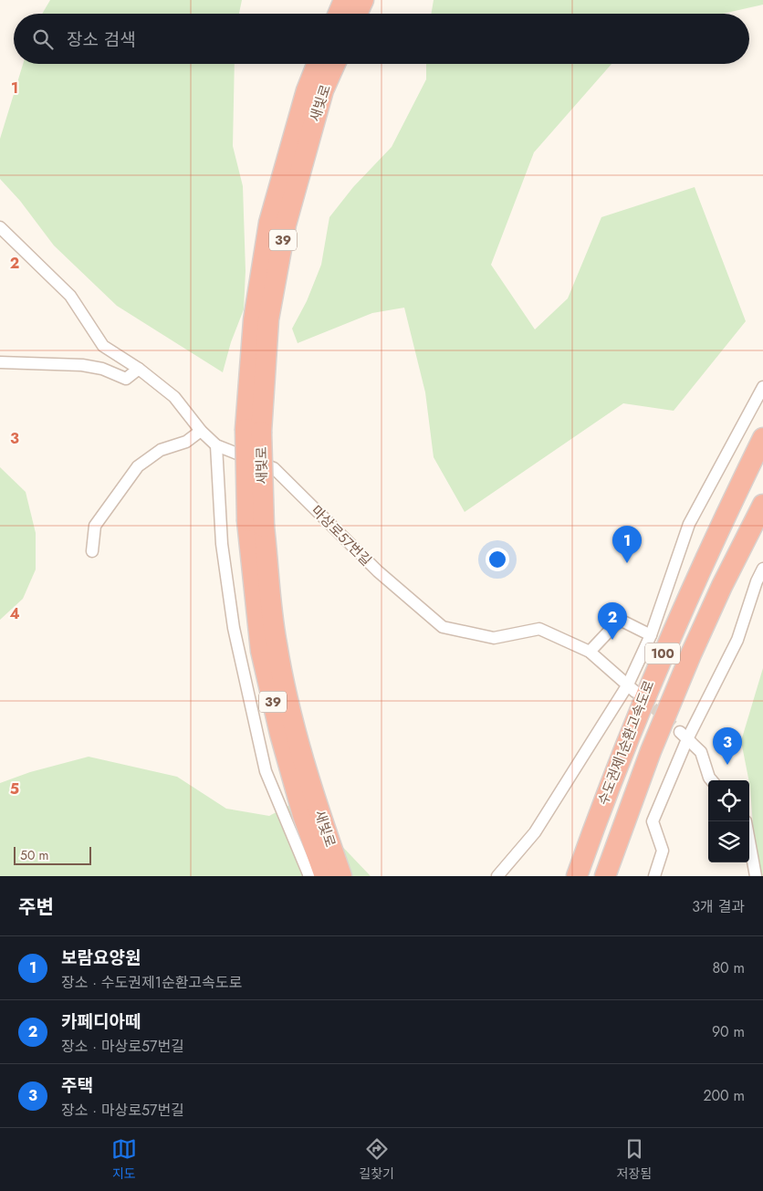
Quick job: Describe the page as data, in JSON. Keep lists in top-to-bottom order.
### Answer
{
  "streets": {
    "highway": [
      "새빛로",
      "39",
      "100",
      "수도권제1순환고속도로"
    ],
    "street": ["마상로57번길"]
  },
  "scale_bar": "50 m",
  "page": {
    "search": "장소 검색",
    "pins": ["1", "2", "3"],
    "scale": "50 m",
    "heading": ["주변", "3개 결과"],
    "list": [
      {
        "mark": "1",
        "name": "보람요양원",
        "note": "장소 · 수도권제1순환고속도로",
        "value": "80 m"
      },
      {
        "mark": "2",
        "name": "카페디아떼",
        "note": "장소 · 마상로57번길",
        "value": "90 m"
      },
      {
        "mark": "3",
        "name": "주택",
        "note": "장소 · 마상로57번길",
        "value": "200 m"
      }
    ],
    "nav": ["지도", "길찾기", "저장됨"]
  },
  "grid": {
    "rows": [
      "1",
      "2",
      "3",
      "4",
      "5"
    ]
  }
}
